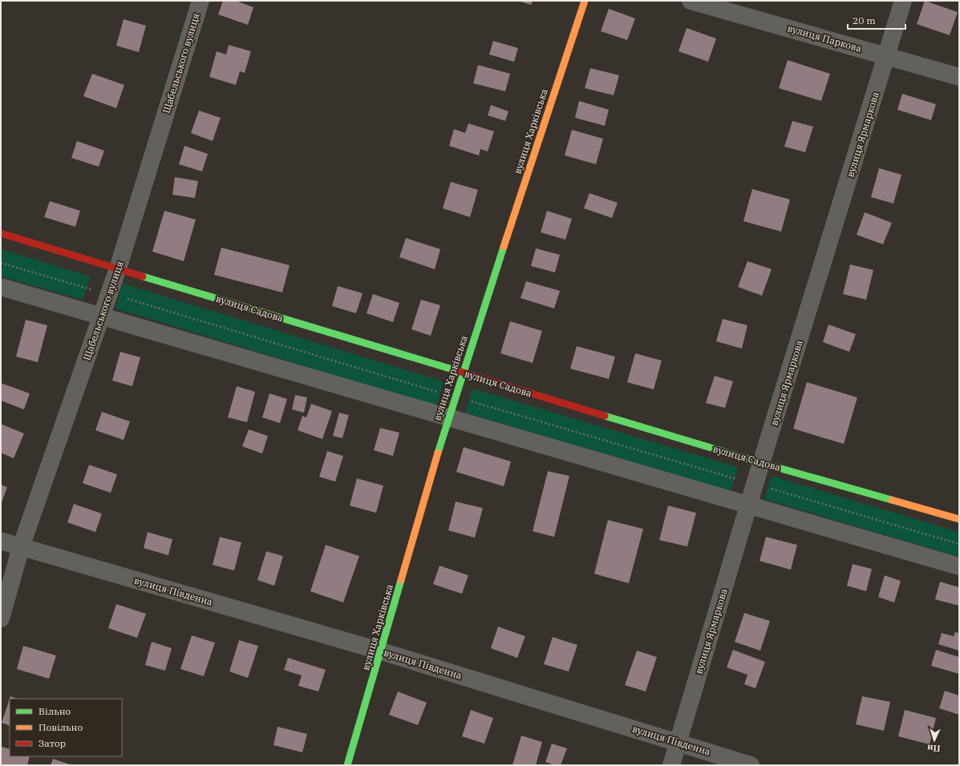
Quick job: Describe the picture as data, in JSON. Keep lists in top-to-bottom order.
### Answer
{
  "streets": {
    "street": [
      "вулиця Паркова",
      "Щабельського вулиця",
      "вулиця Харківська",
      "вулиця Ярмаркова",
      "вулиця Садова",
      "вулиця Південна"
    ]
  },
  "crossings": [
    ["вулиця Паркова", "вулиця Ярмаркова"],
    ["Щабельського вулиця", "вулиця Садова"],
    ["Щабельського вулиця", "вулиця Південна"],
    ["вулиця Харківська", "вулиця Садова"],
    ["вулиця Харківська", "вулиця Південна"],
    ["вулиця Ярмаркова", "вулиця Садова"],
    ["вулиця Ярмаркова", "вулиця Південна"]
  ],
  "legend": ["Вільно", "Повільно", "Затор"],
  "scale_bar": "20 m",
  "north": "bottom"
}
